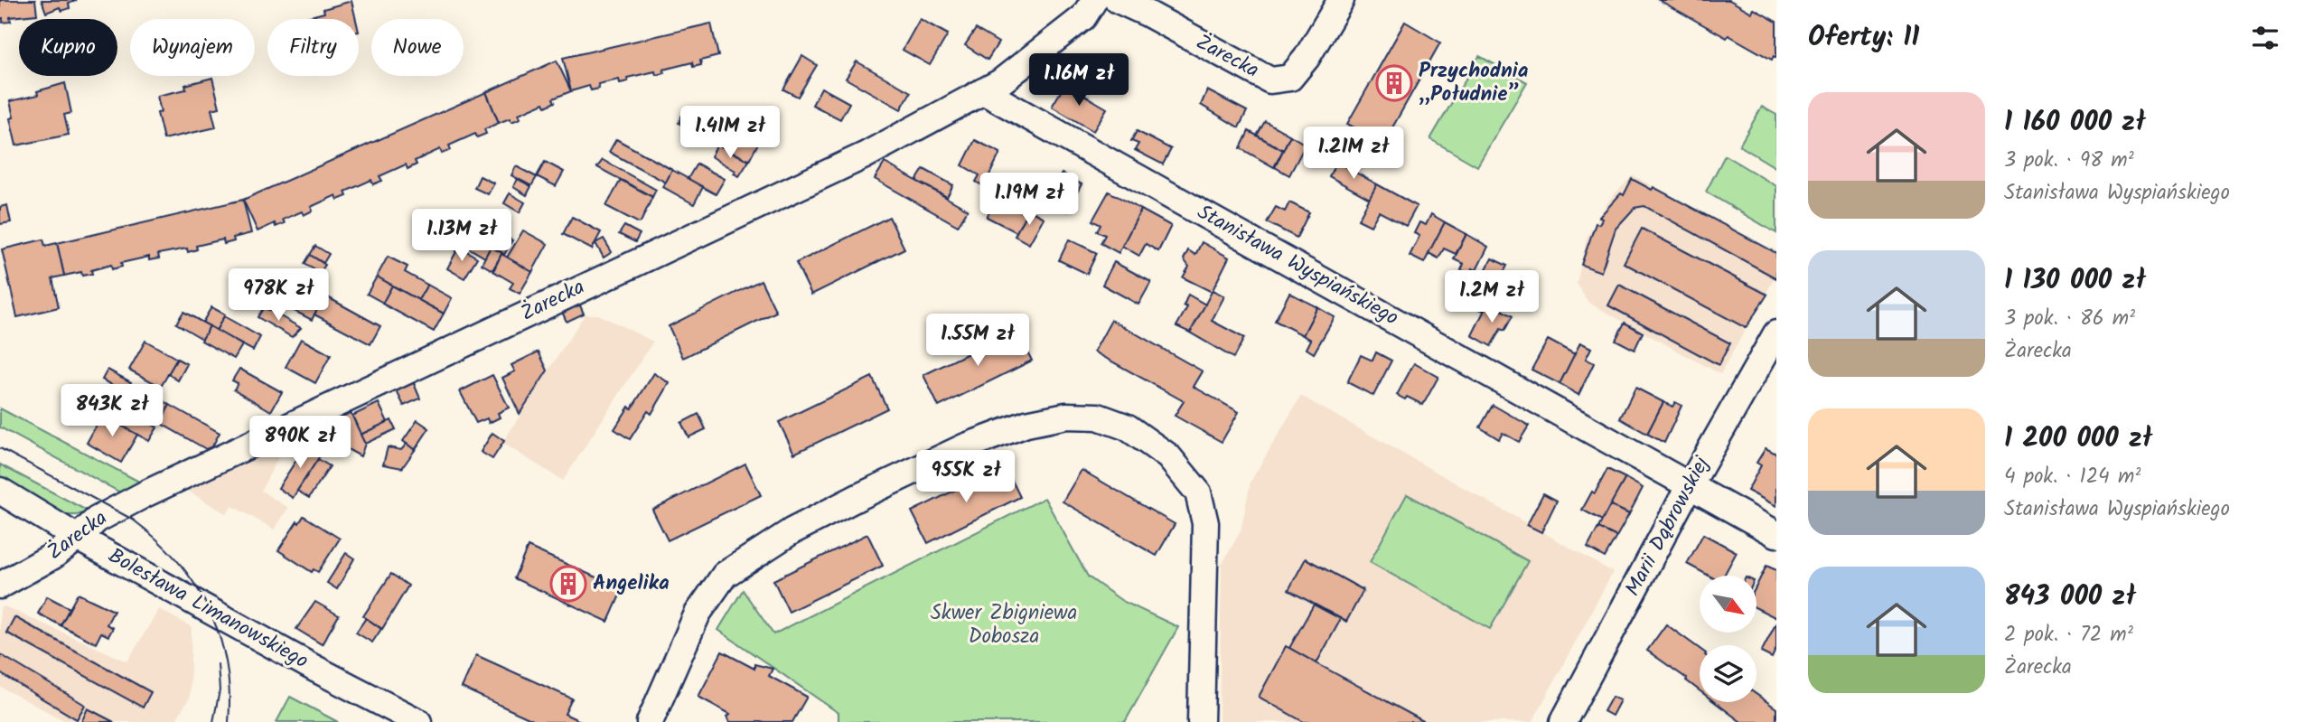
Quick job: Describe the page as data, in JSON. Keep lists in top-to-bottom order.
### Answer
{
  "streets": {
    "street": [
      "Żarecka",
      "Stanisława Wyspiańskiego",
      "Marii Dąbrowskiej",
      "Bolesława Limanowskiego"
    ]
  },
  "crossings": [
    ["Żarecka", "Stanisława Wyspiańskiego"],
    ["Żarecka", "Bolesława Limanowskiego"],
    ["Stanisława Wyspiańskiego", "Marii Dąbrowskiej"]
  ],
  "parks": ["Skwer Zbigniewa Dobosza"],
  "places": {
    "building": ["Przychodnia „Południe”", "Angelika"]
  },
  "north": "bottom right",
  "page": {
    "heading": "Oferty: 11",
    "chip": [
      "Kupno",
      "Wynajem",
      "Filtry",
      "Nowe"
    ],
    "price": [
      "1.16M zł",
      "1.41M zł",
      "1.21M zł",
      "1.19M zł",
      "1.13M zł",
      "978K zł",
      "1.2M zł",
      "1.55M zł",
      "843K zł",
      "890K zł",
      "955K zł"
    ],
    "list": [
      {
        "name": "1 160 000 zł",
        "note": "3 pok. · 98 m² · Stanisława Wyspiańskiego"
      },
      {
        "name": "1 130 000 zł",
        "note": "3 pok. · 86 m² · Żarecka"
      },
      {
        "name": "1 200 000 zł",
        "note": "4 pok. · 124 m² · Stanisława Wyspiańskiego"
      },
      {
        "name": "843 000 zł",
        "note": "2 pok. · 72 m² · Żarecka"
      }
    ]
  }
}
